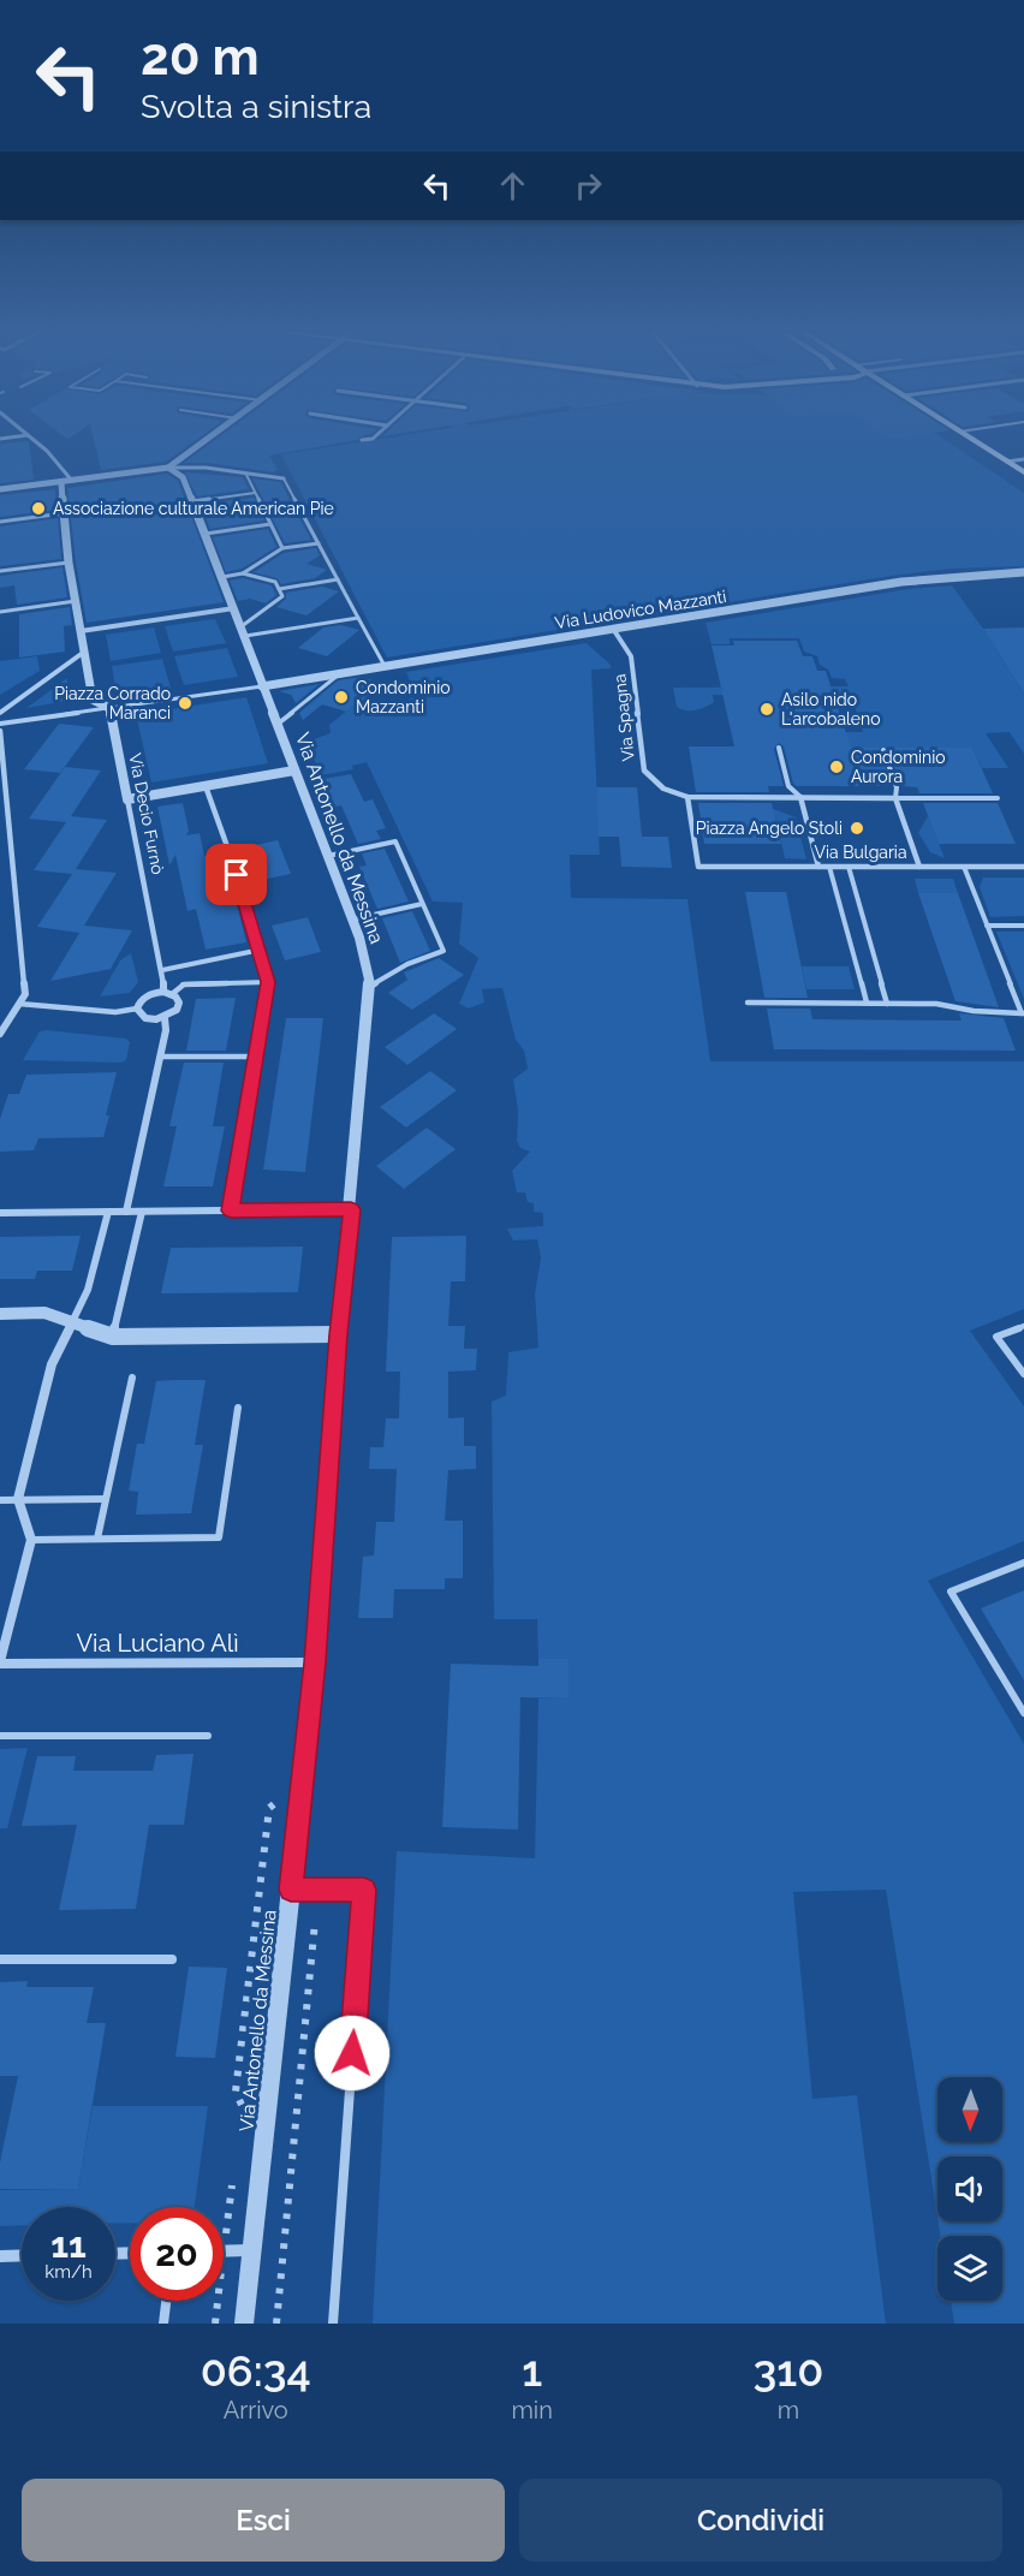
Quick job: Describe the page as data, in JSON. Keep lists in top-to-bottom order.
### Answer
{
  "streets": {
    "street": [
      "Via Ludovico Mazzanti",
      "Via Spagna",
      "Via Decio Furnò",
      "Via Antonello da Messina",
      "Via Bulgaria",
      "Via Luciano Alì"
    ]
  },
  "crossings": [
    ["Via Ludovico Mazzanti", "Via Spagna"],
    ["Via Ludovico Mazzanti", "Via Antonello da Messina"],
    ["Via Spagna", "Via Bulgaria"],
    ["Via Antonello da Messina", "Via Luciano Alì"]
  ],
  "places": [
    "Associazione culturale American Pie",
    "Condominio Mazzanti",
    "Piazza Corrado Maranci",
    "Asilo nido L'arcobaleno",
    "Condominio Aurora",
    "Piazza Angelo Stoli"
  ],
  "north": "bottom",
  "page": {
    "turn": ["20 m", "Svolta a sinistra"],
    "speed": "11 km/h",
    "limit": "20",
    "eta": [
      "06:34",
      "Arrivo",
      "1",
      "min",
      "310",
      "m"
    ],
    "buttons": ["Esci", "Condividi"]
  }
}
